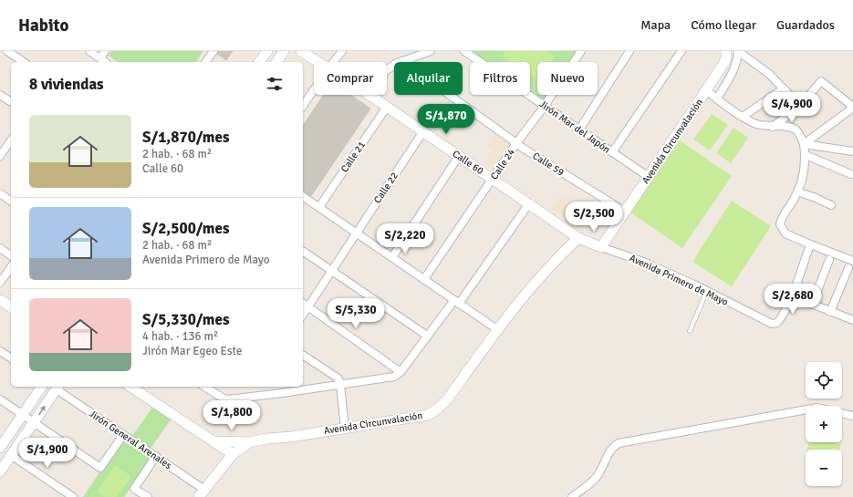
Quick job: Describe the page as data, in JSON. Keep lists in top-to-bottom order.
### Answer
{
  "streets": {
    "street": [
      "Jirón Mar del Japón",
      "Avenida Circunvalación",
      "Calle 21",
      "Calle 60",
      "Calle 24",
      "Calle 59",
      "Calle 22",
      "Avenida Primero de Mayo",
      "Jirón General Arenales"
    ]
  },
  "crossings": [
    ["Jirón Mar del Japón", "Avenida Circunvalación"],
    ["Jirón Mar del Japón", "Calle 24"],
    ["Avenida Circunvalación", "Calle 60"],
    ["Avenida Circunvalación", "Calle 59"],
    ["Avenida Circunvalación", "Avenida Primero de Mayo"],
    ["Avenida Circunvalación", "Jirón General Arenales"],
    ["Calle 21", "Calle 60"],
    ["Calle 60", "Calle 24"],
    ["Calle 60", "Calle 22"],
    ["Calle 60", "Avenida Primero de Mayo"],
    ["Calle 24", "Calle 59"]
  ],
  "page": {
    "header": "Habito",
    "nav": ["Mapa", "Cómo llegar", "Guardados"],
    "chip": [
      "Comprar",
      "Alquilar",
      "Filtros",
      "Nuevo"
    ],
    "heading": "8 viviendas",
    "price": [
      "S/4,900",
      "S/1,870",
      "S/2,500",
      "S/2,220",
      "S/2,680",
      "S/5,330",
      "S/1,800",
      "S/1,900"
    ],
    "list": [
      {
        "name": "S/1,870/mes",
        "note": "2 hab. · 68 m² · Calle 60"
      },
      {
        "name": "S/2,500/mes",
        "note": "2 hab. · 68 m² · Avenida Primero de Mayo"
      },
      {
        "name": "S/5,330/mes",
        "note": "4 hab. · 136 m² · Jirón Mar Egeo Este"
      }
    ],
    "map_buttons": ["+", "−"]
  }
}
